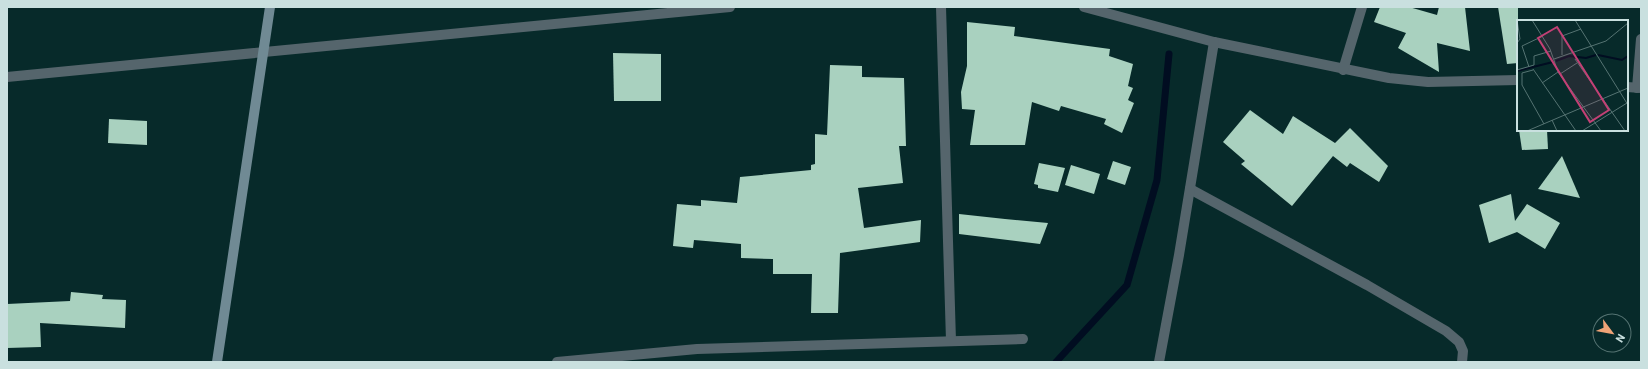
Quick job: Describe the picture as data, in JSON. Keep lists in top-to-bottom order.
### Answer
{
  "north": "bottom right"
}
